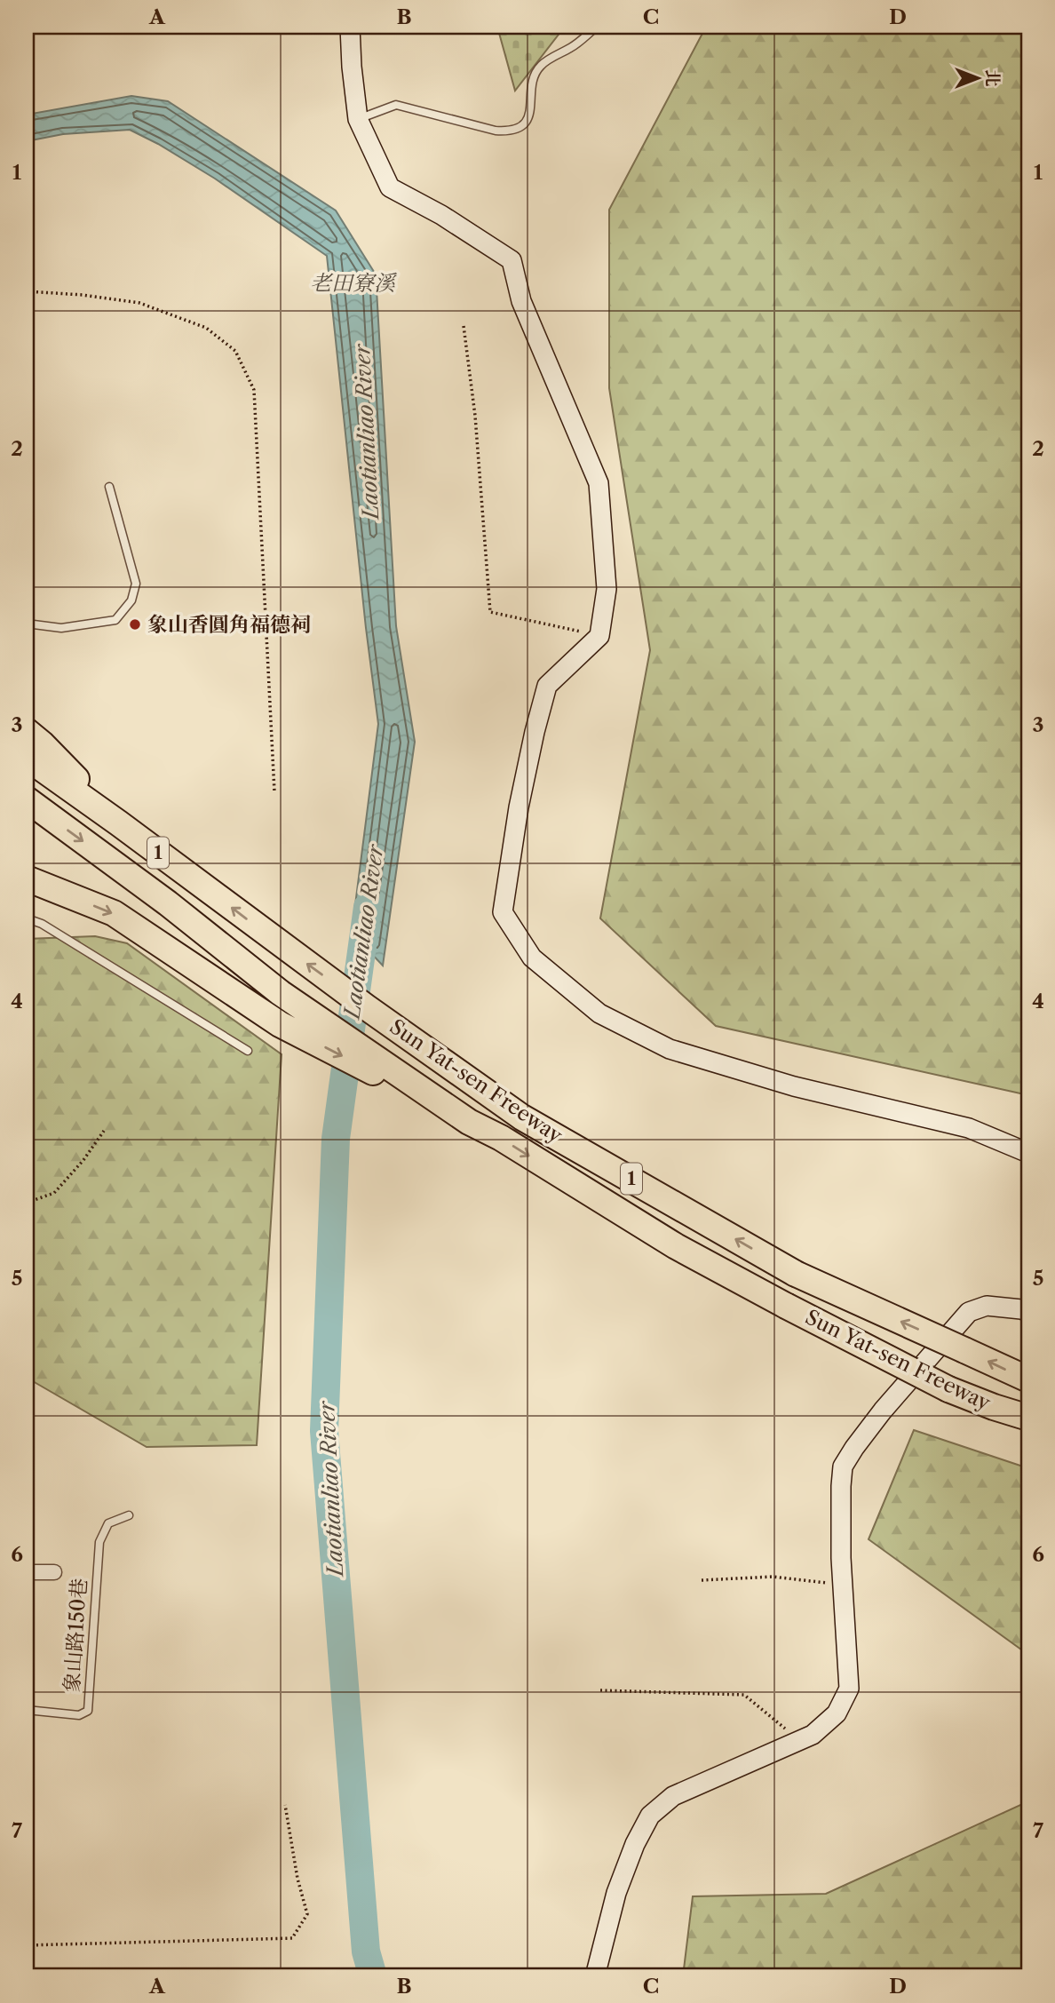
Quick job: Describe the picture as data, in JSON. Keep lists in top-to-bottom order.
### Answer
{
  "streets": {
    "highway": ["1", "Sun Yat-sen Freeway"],
    "lane": ["象山路150巷"]
  },
  "water": ["老田寮溪", "Laotianliao River"],
  "places": ["象山香圓角福德祠"],
  "north": "right",
  "grid": {
    "columns": [
      "A",
      "B",
      "C",
      "D"
    ],
    "rows": [
      "1",
      "2",
      "3",
      "4",
      "5",
      "6",
      "7"
    ]
  }
}
